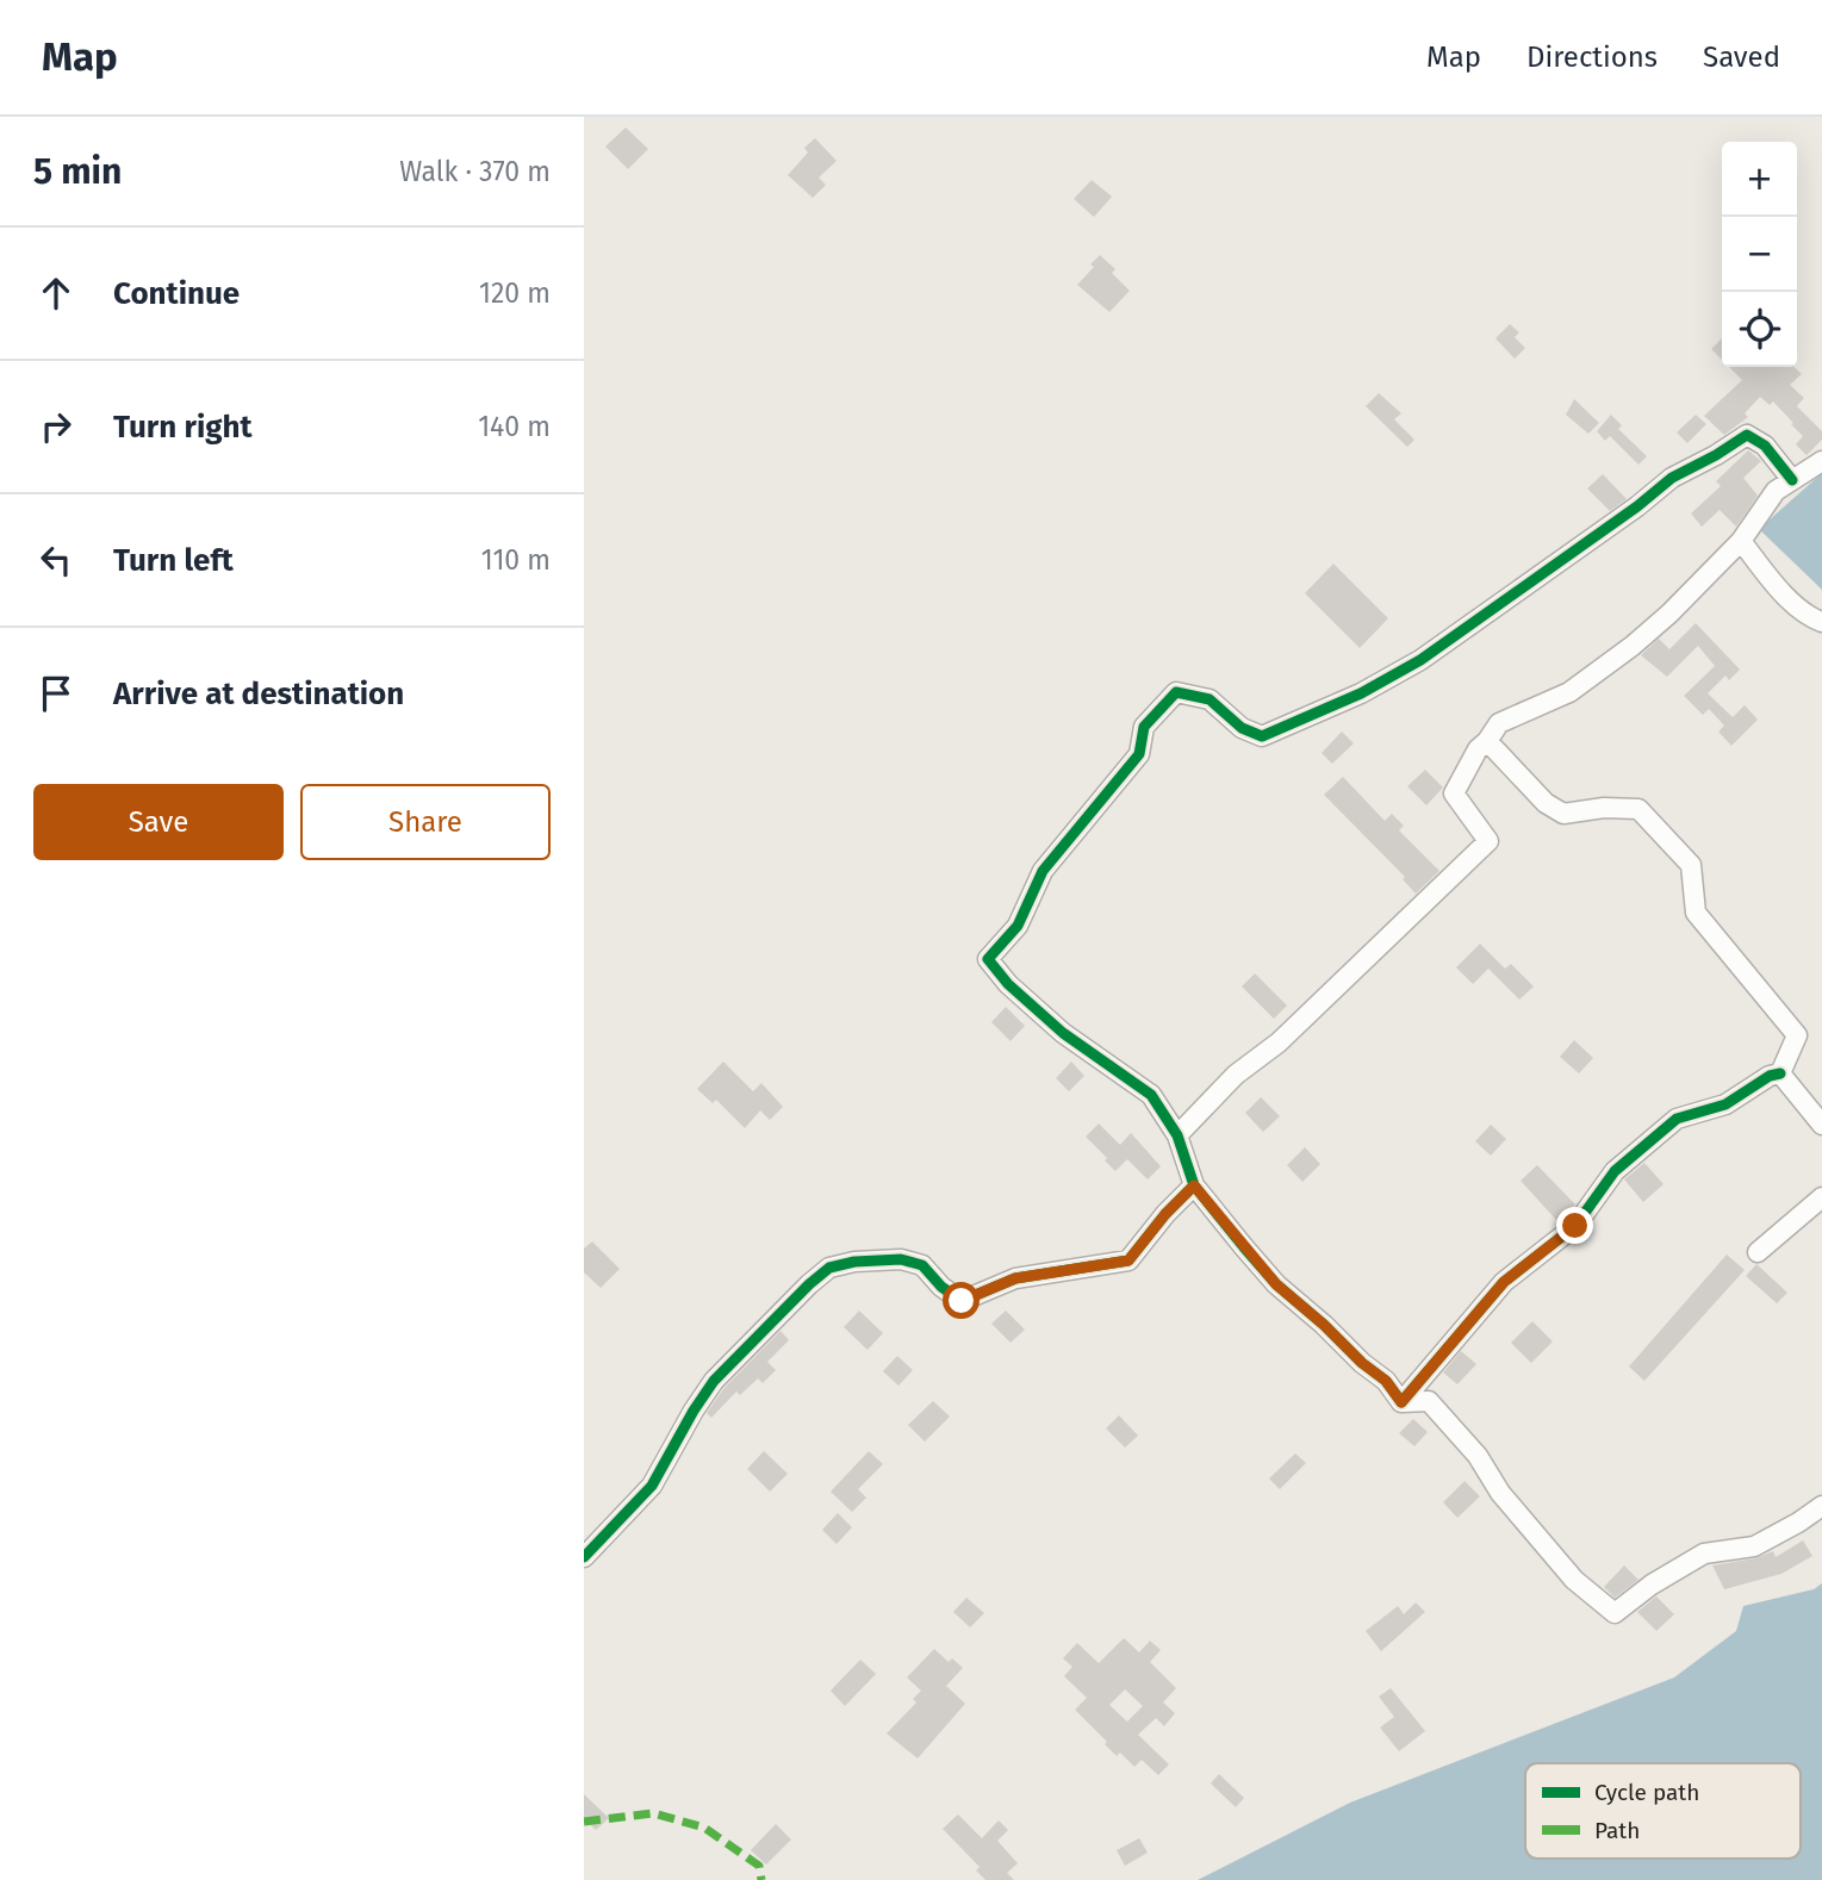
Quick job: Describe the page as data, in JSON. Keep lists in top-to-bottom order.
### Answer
{
  "legend": ["Cycle path", "Path"],
  "page": {
    "header": "Map",
    "nav": ["Map", "Directions", "Saved"],
    "heading": ["5 min", "Walk · 370 m"],
    "map_buttons": ["+", "−"],
    "list": [
      ["Continue", "120 m"],
      ["Turn right", "140 m"],
      ["Turn left", "110 m"],
      "Arrive at destination"
    ],
    "buttons": ["Save", "Share"]
  }
}
